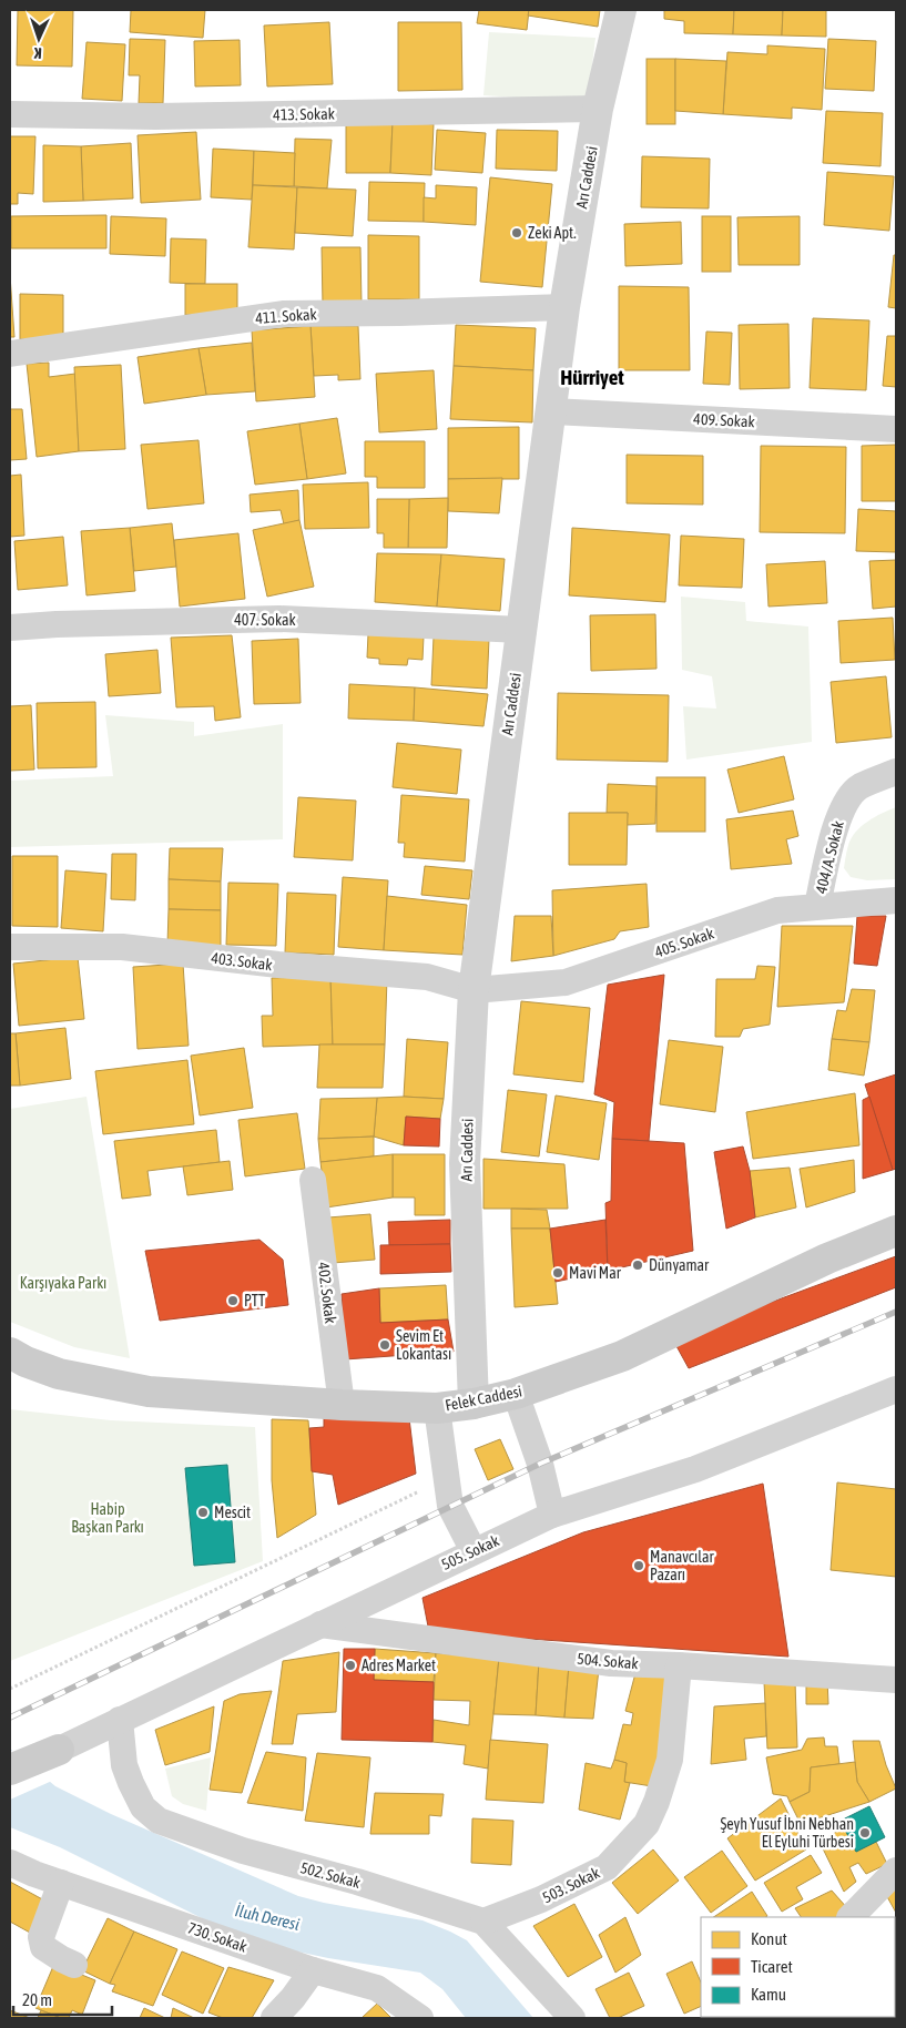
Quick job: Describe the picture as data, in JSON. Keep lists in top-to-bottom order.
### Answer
{
  "streets": {
    "main road": ["Felek Caddesi"],
    "street": [
      "413. Sokak",
      "Arı Caddesi",
      "411. Sokak",
      "409. Sokak",
      "407. Sokak",
      "404/A. Sokak",
      "405. Sokak",
      "403. Sokak",
      "402. Sokak",
      "505. Sokak",
      "504. Sokak",
      "502. Sokak",
      "503. Sokak",
      "730. Sokak"
    ]
  },
  "crossings": [
    ["413. Sokak", "Arı Caddesi"],
    ["Arı Caddesi", "411. Sokak"],
    ["Arı Caddesi", "409. Sokak"],
    ["Arı Caddesi", "407. Sokak"],
    ["Arı Caddesi", "405. Sokak"],
    ["Arı Caddesi", "403. Sokak"],
    ["Arı Caddesi", "Felek Caddesi"],
    ["404/A. Sokak", "405. Sokak"],
    ["405. Sokak", "403. Sokak"],
    ["402. Sokak", "Felek Caddesi"],
    ["505. Sokak", "504. Sokak"],
    ["505. Sokak", "502. Sokak"],
    ["504. Sokak", "503. Sokak"],
    ["502. Sokak", "503. Sokak"]
  ],
  "districts": ["Hürriyet"],
  "water": ["İluh Deresi"],
  "parks": ["Karşıyaka Parkı", "Habip Başkan Parkı"],
  "places": [
    "Zeki Apt.",
    "Dünyamar",
    "Mavi Mar",
    "PTT",
    "Sevim Et Lokantası",
    "Mescit",
    "Manavcılar Pazarı",
    "Adres Market",
    "Şeyh Yusuf İbni Nebhan El Eyluhi Türbesi"
  ],
  "legend": ["Konut", "Ticaret", "Kamu"],
  "scale_bar": "20 m",
  "north": "bottom"
}
